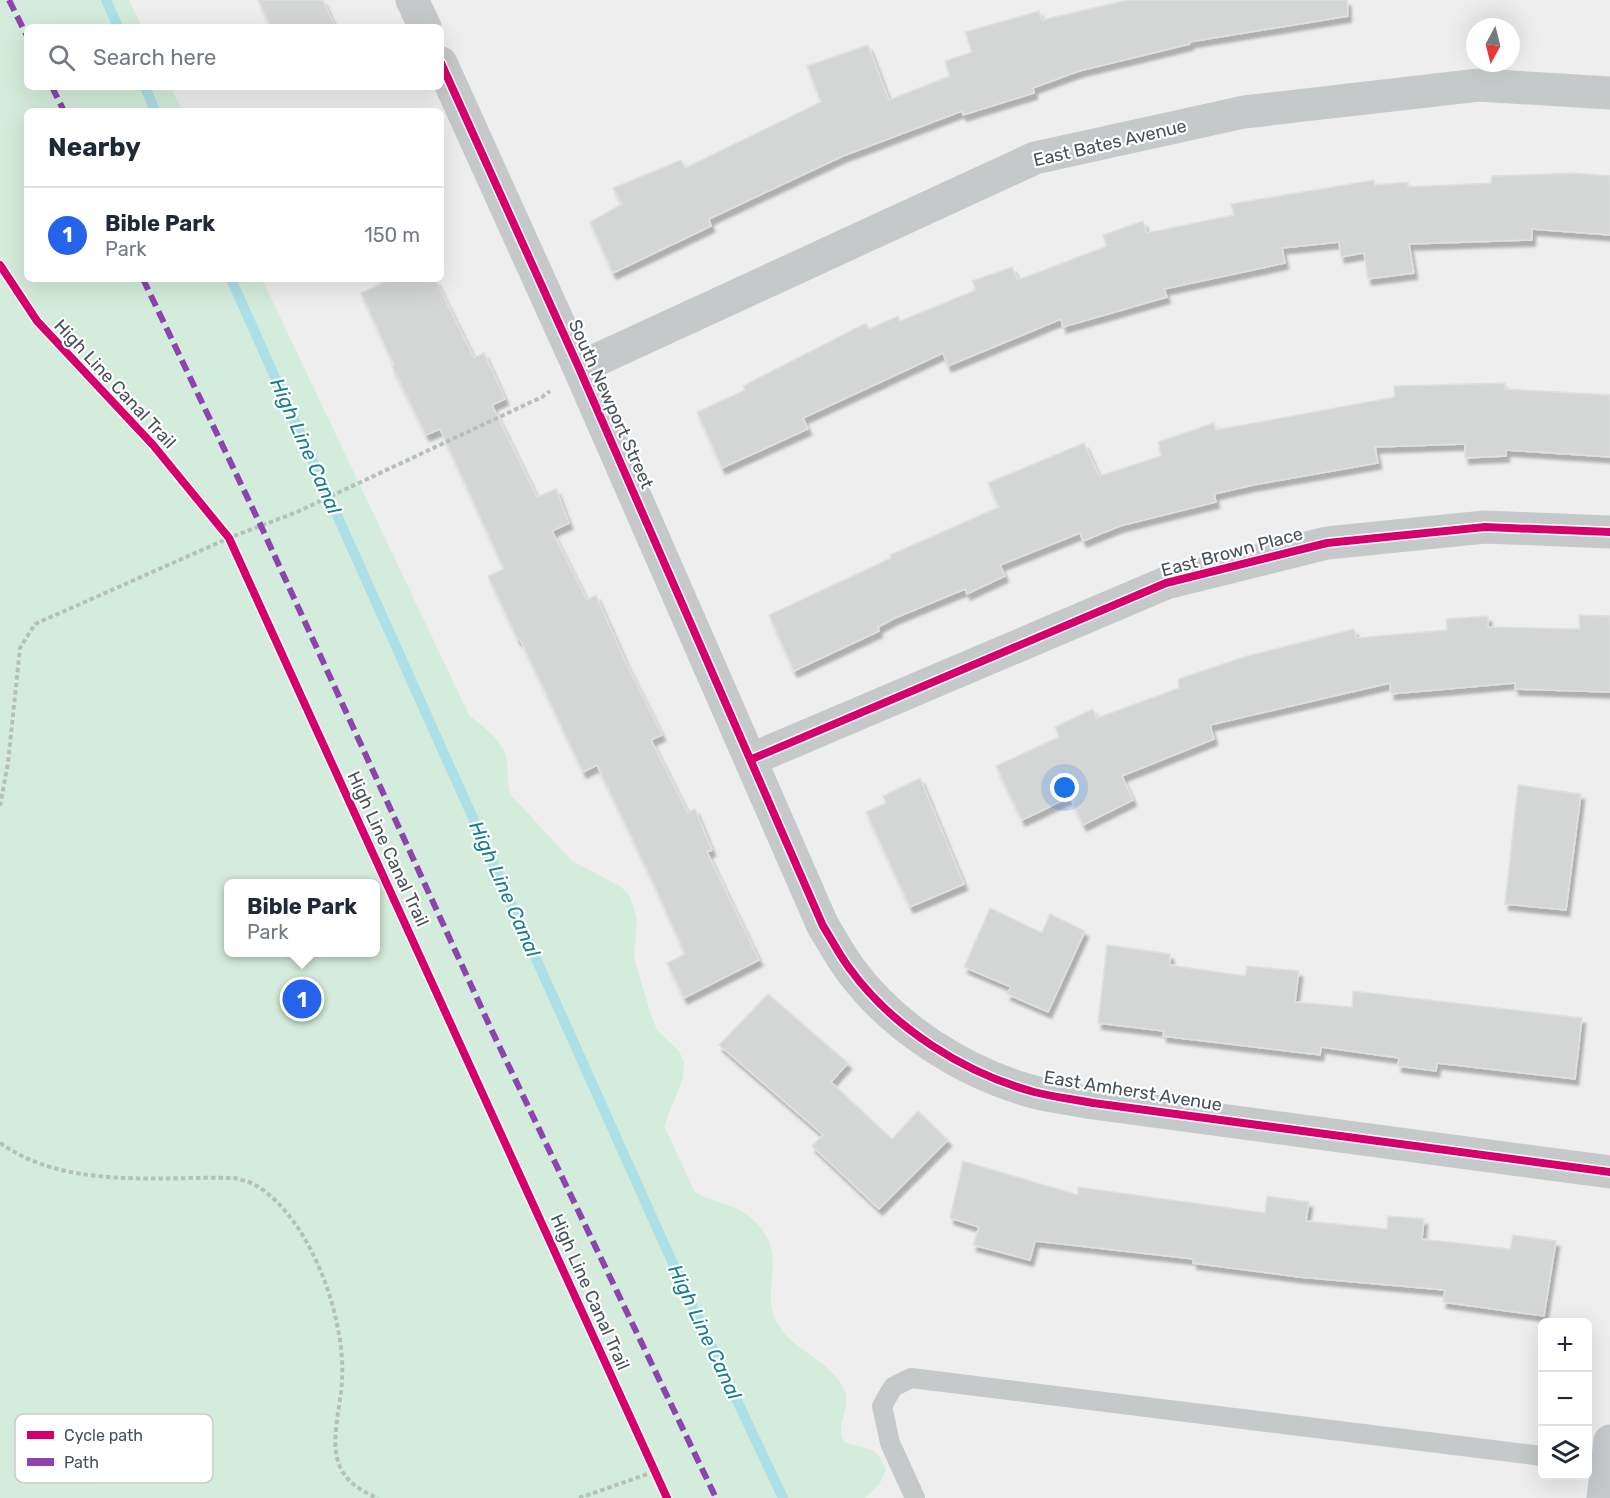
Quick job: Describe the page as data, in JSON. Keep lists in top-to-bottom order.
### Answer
{
  "streets": {
    "street": [
      "East Bates Avenue",
      "South Newport Street",
      "East Brown Place",
      "East Amherst Avenue"
    ],
    "cycle path": ["High Line Canal Trail"]
  },
  "crossings": [
    ["East Bates Avenue", "South Newport Street"],
    ["South Newport Street", "East Brown Place"],
    ["South Newport Street", "East Amherst Avenue"],
    ["East Brown Place", "East Amherst Avenue"]
  ],
  "water": ["High Line Canal"],
  "legend": ["Cycle path", "Path"],
  "north": "bottom",
  "page": {
    "search": "Search here",
    "heading": "Nearby",
    "list": [
      {
        "mark": "1",
        "name": "Bible Park",
        "note": "Park",
        "value": "150 m"
      }
    ],
    "popup": ["Bible Park", "Park"],
    "pins": "1",
    "map_buttons": ["+", "−"]
  }
}
